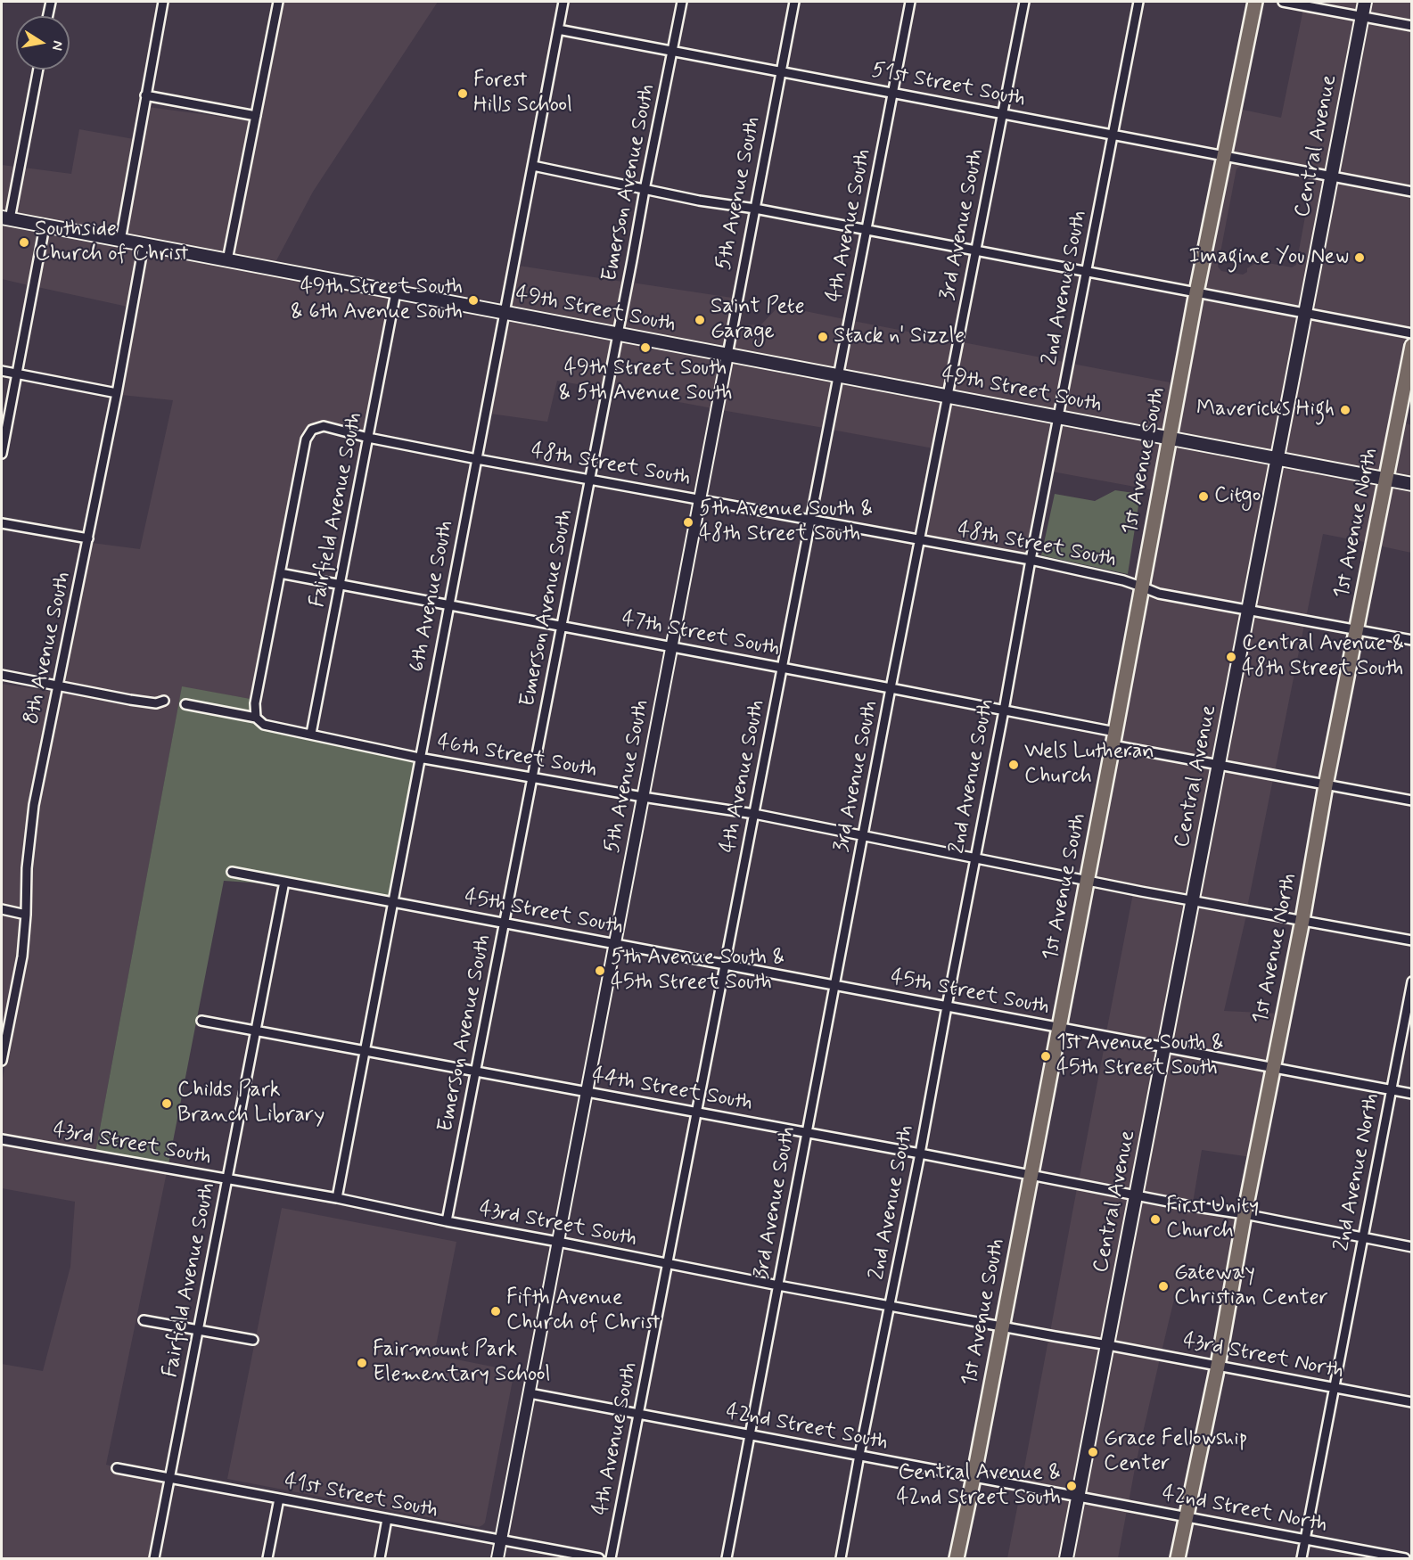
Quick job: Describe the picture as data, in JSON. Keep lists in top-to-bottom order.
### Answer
{
  "streets": {
    "main road": [
      "Central Avenue",
      "49th Street South",
      "1st Avenue South",
      "1st Avenue North"
    ],
    "street": [
      "51st Street South",
      "Emerson Avenue South",
      "5th Avenue South",
      "3rd Avenue South",
      "4th Avenue South",
      "2nd Avenue South",
      "48th Street South",
      "Fairfield Avenue South",
      "6th Avenue South",
      "47th Street South",
      "8th Avenue South",
      "46th Street South",
      "45th Street South",
      "44th Street South",
      "43rd Street South",
      "2nd Avenue North",
      "43rd Street North",
      "42nd Street South",
      "41st Street South",
      "42nd Street North"
    ]
  },
  "crossings": [
    ["51st Street South", "Central Avenue"],
    ["51st Street South", "Emerson Avenue South"],
    ["51st Street South", "5th Avenue South"],
    ["51st Street South", "3rd Avenue South"],
    ["51st Street South", "4th Avenue South"],
    ["51st Street South", "2nd Avenue South"],
    ["51st Street South", "1st Avenue South"],
    ["51st Street South", "6th Avenue South"],
    ["Central Avenue", "49th Street South"],
    ["Central Avenue", "48th Street South"],
    ["Central Avenue", "47th Street South"],
    ["Central Avenue", "46th Street South"],
    ["Central Avenue", "45th Street South"],
    ["Central Avenue", "44th Street South"],
    ["Central Avenue", "43rd Street South"],
    ["Central Avenue", "43rd Street North"],
    ["Central Avenue", "42nd Street South"],
    ["Central Avenue", "42nd Street North"],
    ["Emerson Avenue South", "49th Street South"],
    ["Emerson Avenue South", "48th Street South"],
    ["Emerson Avenue South", "47th Street South"],
    ["Emerson Avenue South", "46th Street South"],
    ["Emerson Avenue South", "45th Street South"],
    ["Emerson Avenue South", "44th Street South"],
    ["Emerson Avenue South", "43rd Street South"],
    ["5th Avenue South", "49th Street South"],
    ["5th Avenue South", "48th Street South"],
    ["5th Avenue South", "47th Street South"],
    ["5th Avenue South", "46th Street South"],
    ["5th Avenue South", "45th Street South"],
    ["5th Avenue South", "44th Street South"],
    ["5th Avenue South", "43rd Street South"],
    ["5th Avenue South", "42nd Street South"],
    ["5th Avenue South", "41st Street South"],
    ["3rd Avenue South", "49th Street South"],
    ["3rd Avenue South", "48th Street South"],
    ["3rd Avenue South", "47th Street South"],
    ["3rd Avenue South", "46th Street South"],
    ["3rd Avenue South", "45th Street South"],
    ["3rd Avenue South", "44th Street South"],
    ["3rd Avenue South", "43rd Street South"],
    ["3rd Avenue South", "42nd Street South"],
    ["4th Avenue South", "49th Street South"],
    ["4th Avenue South", "48th Street South"],
    ["4th Avenue South", "47th Street South"],
    ["4th Avenue South", "46th Street South"],
    ["4th Avenue South", "45th Street South"],
    ["4th Avenue South", "44th Street South"],
    ["4th Avenue South", "43rd Street South"],
    ["4th Avenue South", "42nd Street South"],
    ["2nd Avenue South", "49th Street South"],
    ["2nd Avenue South", "48th Street South"],
    ["2nd Avenue South", "47th Street South"],
    ["2nd Avenue South", "46th Street South"],
    ["2nd Avenue South", "45th Street South"],
    ["2nd Avenue South", "44th Street South"],
    ["2nd Avenue South", "43rd Street South"],
    ["2nd Avenue South", "42nd Street South"],
    ["49th Street South", "1st Avenue South"],
    ["49th Street South", "Fairfield Avenue South"],
    ["49th Street South", "1st Avenue North"],
    ["49th Street South", "6th Avenue South"],
    ["49th Street South", "8th Avenue South"],
    ["1st Avenue South", "48th Street South"],
    ["1st Avenue South", "47th Street South"],
    ["1st Avenue South", "46th Street South"],
    ["1st Avenue South", "45th Street South"],
    ["1st Avenue South", "44th Street South"],
    ["1st Avenue South", "43rd Street South"],
    ["1st Avenue South", "42nd Street South"],
    ["48th Street South", "Fairfield Avenue South"],
    ["48th Street South", "1st Avenue North"],
    ["48th Street South", "6th Avenue South"],
    ["48th Street South", "47th Street South"],
    ["Fairfield Avenue South", "47th Street South"],
    ["Fairfield Avenue South", "46th Street South"],
    ["Fairfield Avenue South", "45th Street South"],
    ["Fairfield Avenue South", "44th Street South"],
    ["Fairfield Avenue South", "43rd Street South"],
    ["Fairfield Avenue South", "41st Street South"],
    ["1st Avenue North", "47th Street South"],
    ["1st Avenue North", "46th Street South"],
    ["1st Avenue North", "45th Street South"],
    ["1st Avenue North", "44th Street South"],
    ["1st Avenue North", "43rd Street North"],
    ["1st Avenue North", "42nd Street North"],
    ["6th Avenue South", "47th Street South"],
    ["6th Avenue South", "46th Street South"],
    ["6th Avenue South", "45th Street South"],
    ["6th Avenue South", "44th Street South"],
    ["6th Avenue South", "43rd Street South"],
    ["45th Street South", "2nd Avenue North"],
    ["44th Street South", "2nd Avenue North"],
    ["43rd Street South", "43rd Street North"],
    ["2nd Avenue North", "43rd Street North"],
    ["2nd Avenue North", "42nd Street North"],
    ["42nd Street South", "42nd Street North"]
  ],
  "places": [
    "Forest Hills School",
    "Southside Church of Christ",
    "Imagine You New",
    "49th Street South & 6th Avenue South",
    "Saint Pete Garage",
    "Stack n' Sizzle",
    "49th Street South & 5th Avenue South",
    "Mavericks High",
    "Citgo",
    "5th Avenue South & 48th Street South",
    "Central Avenue & 48th Street South",
    "Wels Lutheran Church",
    "5th Avenue South & 45th Street South",
    "1st Avenue South & 45th Street South",
    "Childs Park Branch Library",
    "First Unity Church",
    "Gateway Christian Center",
    "Fifth Avenue Church of Christ",
    "Fairmount Park Elementary School",
    "Grace Fellowship Center",
    "Central Avenue & 42nd Street South"
  ],
  "north": "right"
}
